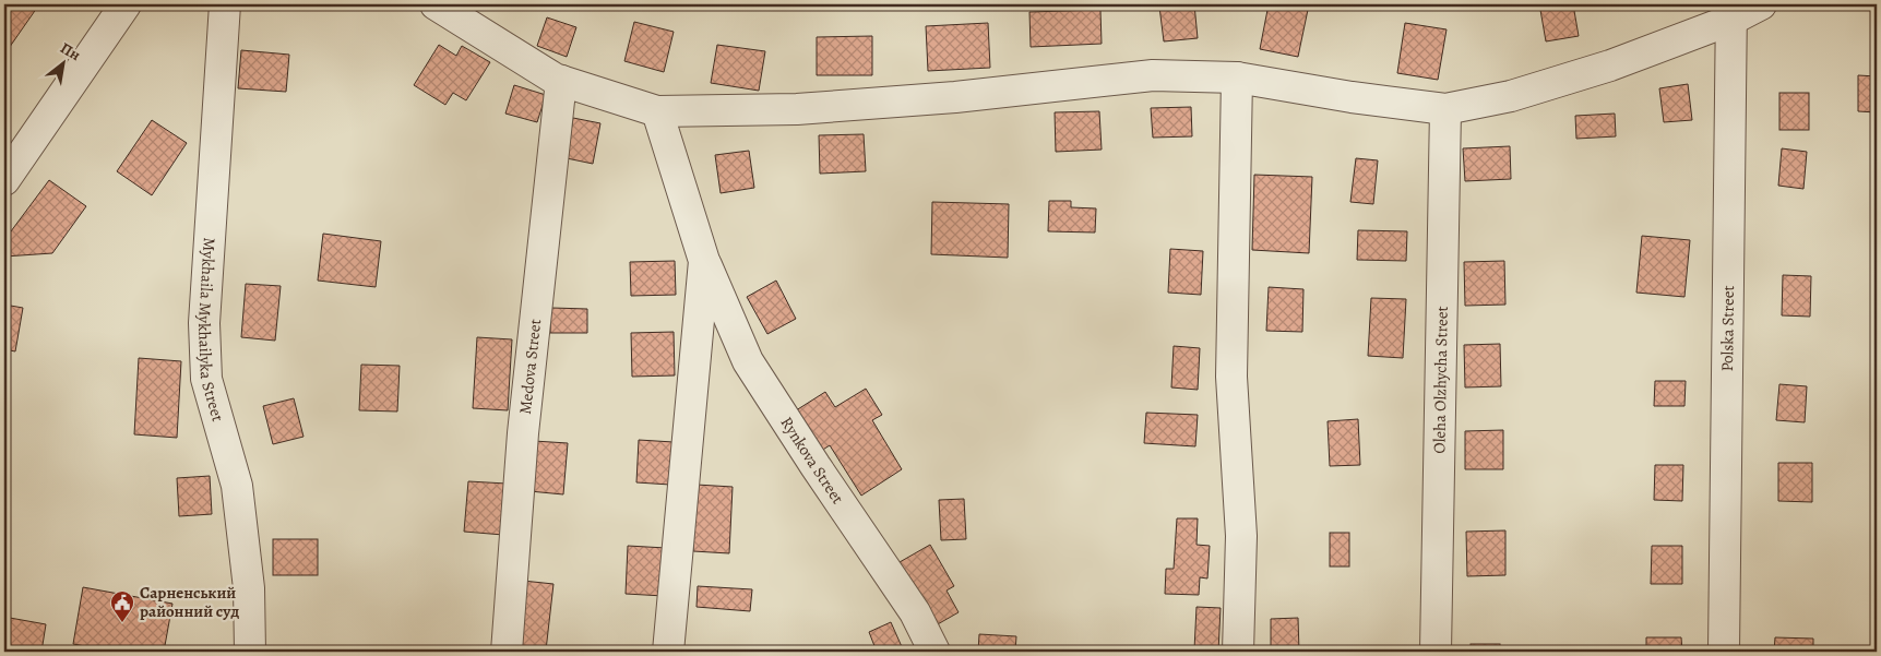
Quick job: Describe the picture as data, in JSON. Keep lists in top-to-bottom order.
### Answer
{
  "streets": {
    "street": [
      "Polska Street",
      "Mykhaila Mykhailyka Street",
      "Medova Street",
      "Oleha Olzhycha Street",
      "Rynkova Street"
    ]
  },
  "places": {
    "public building": ["Сарненський районний суд"]
  },
  "north": "top right"
}
